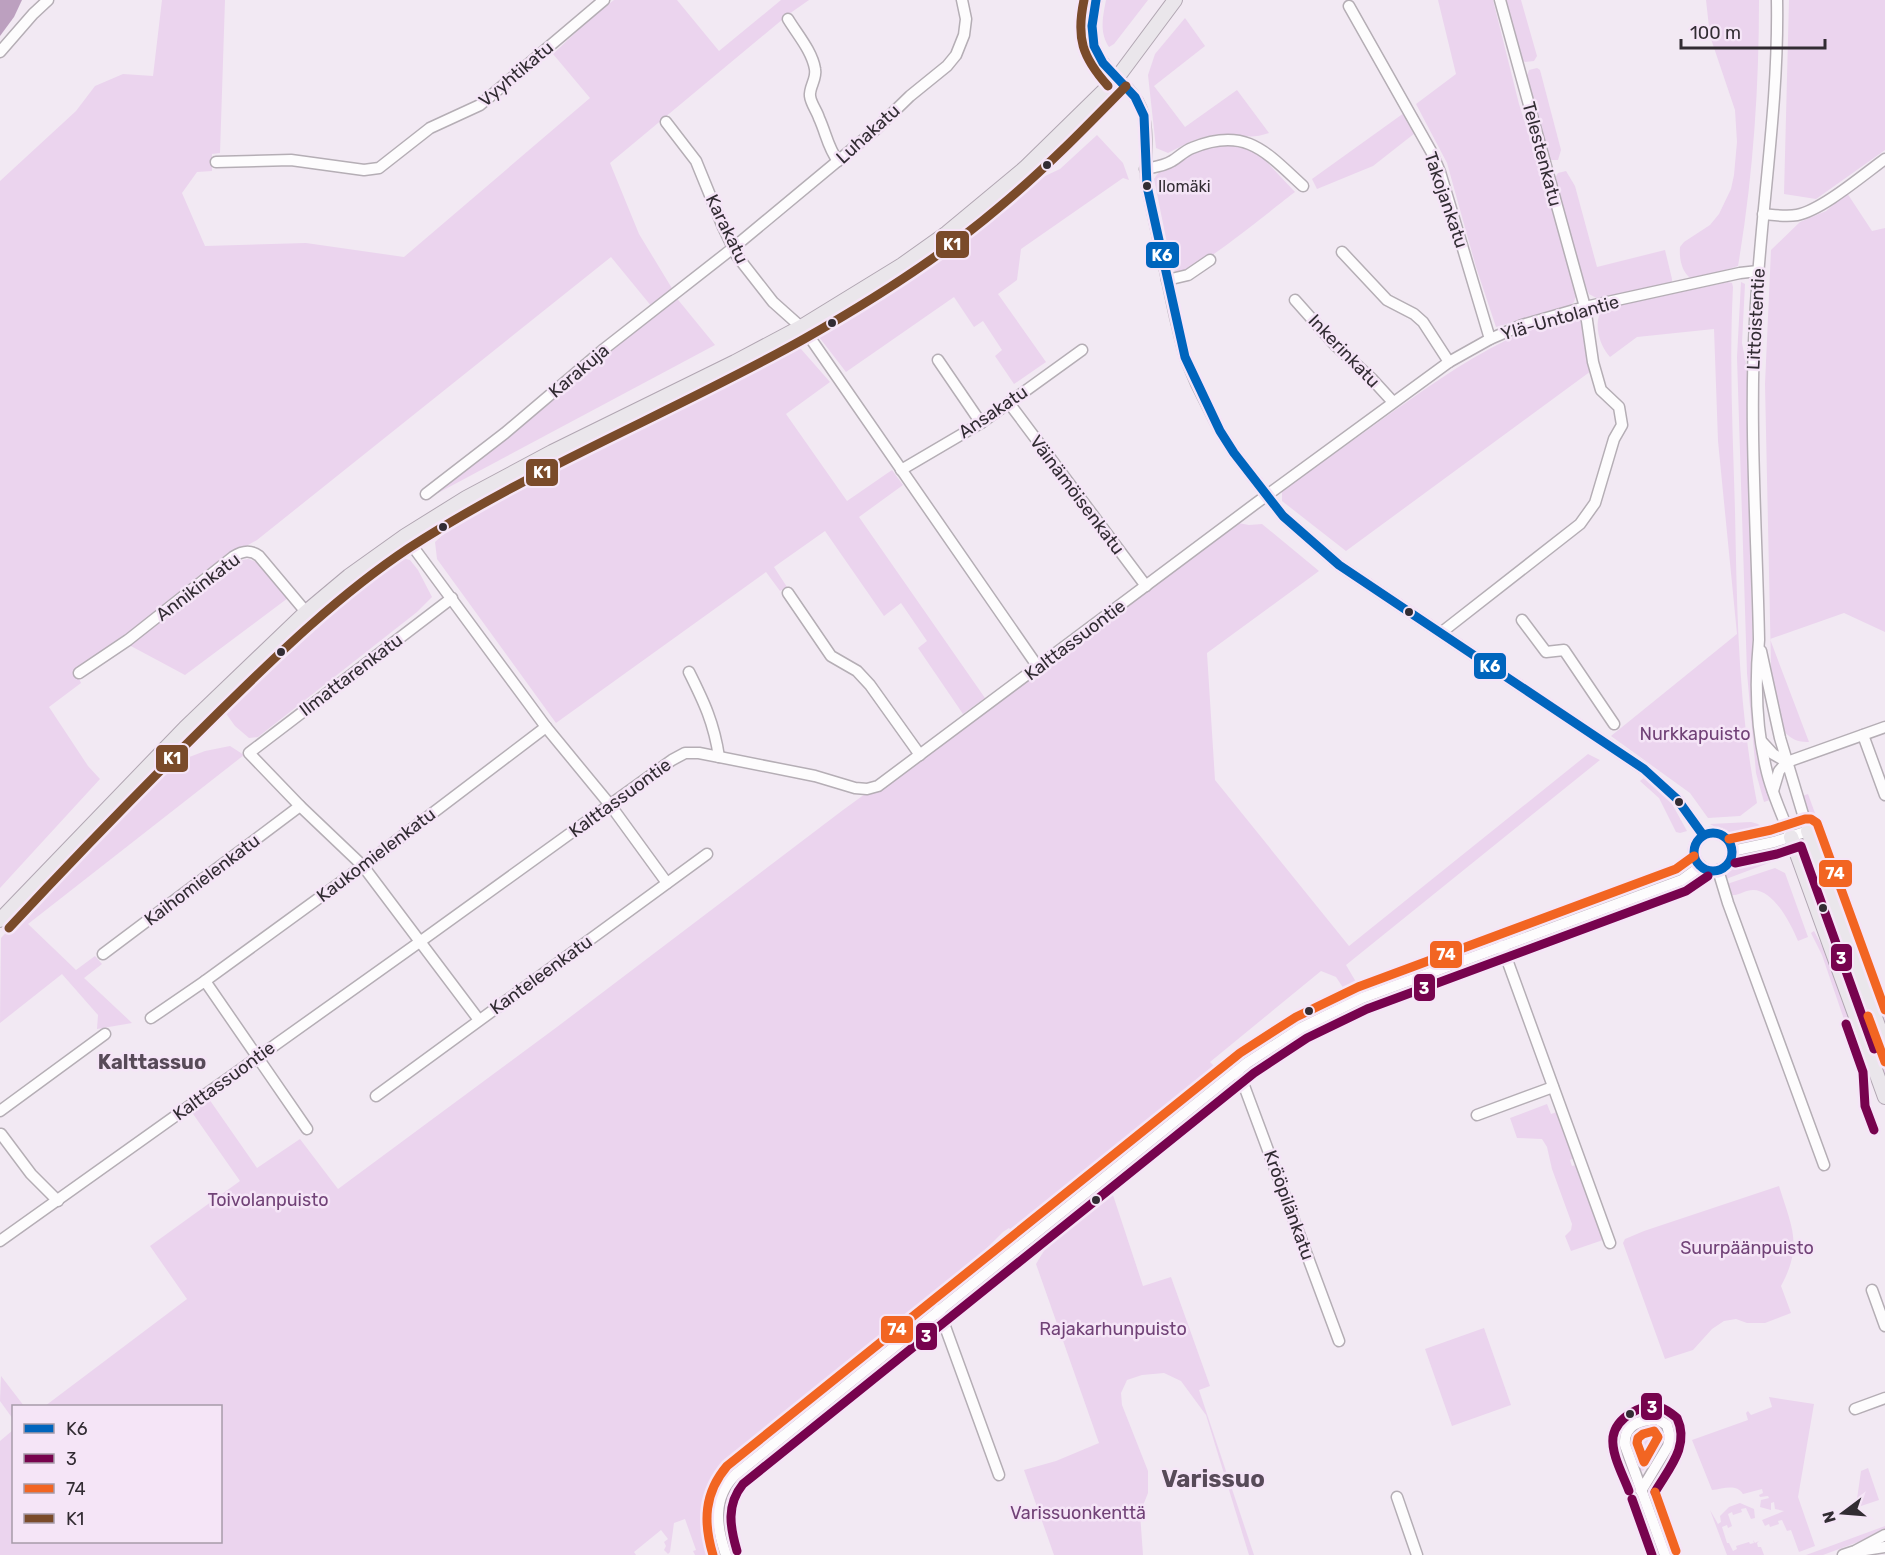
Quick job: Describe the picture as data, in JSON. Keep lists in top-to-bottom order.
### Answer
{
  "streets": {
    "main road": ["Littoistentie"],
    "street": [
      "Vyyhtikatu",
      "Luhakatu",
      "Telestenkatu",
      "Takojankatu",
      "Karakatu",
      "Ylä-Untolantie",
      "Inkerinkatu",
      "Karakuja",
      "Ansakatu",
      "Väinämöisenkatu",
      "Annikinkatu",
      "Kalttassuontie",
      "Ilmattarenkatu",
      "Kaukomielenkatu",
      "Kaihomielenkatu",
      "Kanteleenkatu",
      "Krööpilänkatu"
    ]
  },
  "crossings": [
    ["Luhakatu", "Karakatu"],
    ["Luhakatu", "Karakuja"],
    ["Telestenkatu", "Ylä-Untolantie"],
    ["Takojankatu", "Ylä-Untolantie"],
    ["Karakatu", "Karakuja"],
    ["Karakatu", "Ansakatu"],
    ["Karakatu", "Kalttassuontie"],
    ["Ylä-Untolantie", "Littoistentie"],
    ["Ylä-Untolantie", "Inkerinkatu"],
    ["Ylä-Untolantie", "Kalttassuontie"],
    ["Ansakatu", "Väinämöisenkatu"],
    ["Väinämöisenkatu", "Kalttassuontie"],
    ["Ilmattarenkatu", "Kaihomielenkatu"]
  ],
  "districts": ["Kalttassuo", "Varissuo"],
  "parks": [
    "Nurkkapuisto",
    "Toivolanpuisto",
    "Suurpäänpuisto",
    "Rajakarhunpuisto",
    "Varissuonkenttä"
  ],
  "places": ["Ilomäki"],
  "lines": [
    "transit line K6",
    "transit line K1",
    "transit line 74",
    "transit line 3"
  ],
  "legend": [
    "K6",
    "3",
    "74",
    "K1"
  ],
  "scale_bar": "100 m",
  "north": "left"
}
